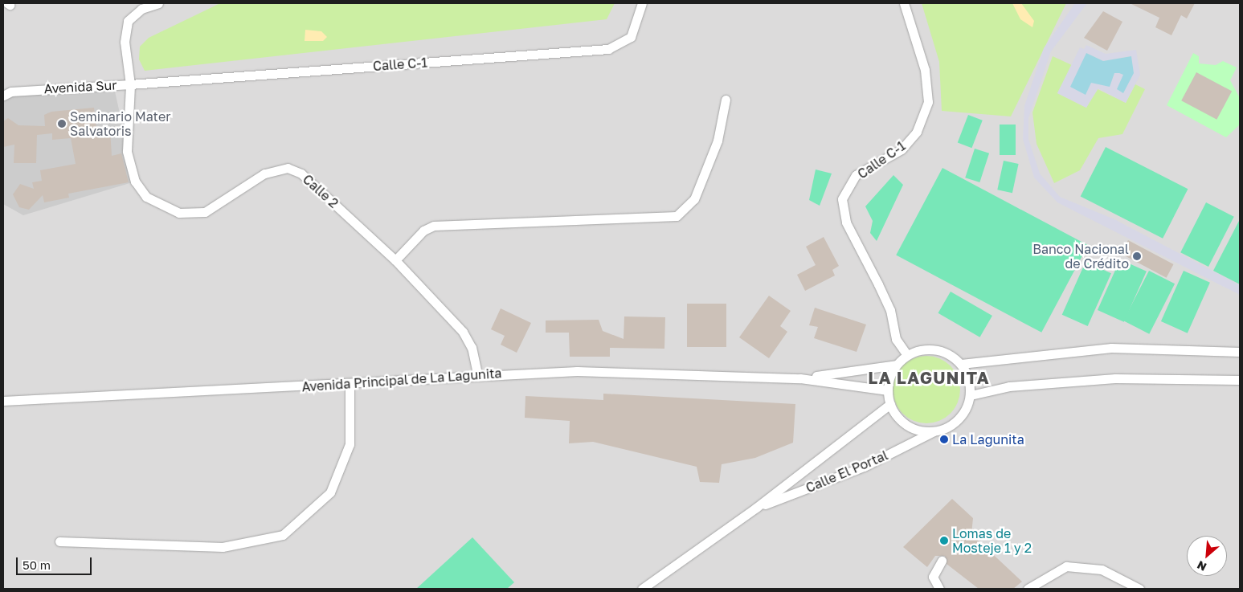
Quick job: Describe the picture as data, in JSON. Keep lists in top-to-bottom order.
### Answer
{
  "streets": {
    "street": [
      "Calle C-1",
      "Avenida Sur",
      "Calle 2",
      "Avenida Principal de La Lagunita",
      "Calle El Portal"
    ]
  },
  "crossings": [
    ["Calle C-1", "Avenida Sur"],
    ["Calle C-1", "Calle 2"],
    ["Calle C-1", "Avenida Principal de La Lagunita"],
    ["Calle C-1", "Calle El Portal"],
    ["Avenida Sur", "Calle 2"],
    ["Calle 2", "Avenida Principal de La Lagunita"],
    ["Avenida Principal de La Lagunita", "Calle El Portal"]
  ],
  "districts": ["LA LAGUNITA"],
  "places": [
    "Seminario Mater Salvatoris",
    "Banco Nacional de Crédito",
    "La Lagunita",
    "Lomas de Mosteje 1 y 2"
  ],
  "scale_bar": "50 m",
  "north": "bottom left"
}
